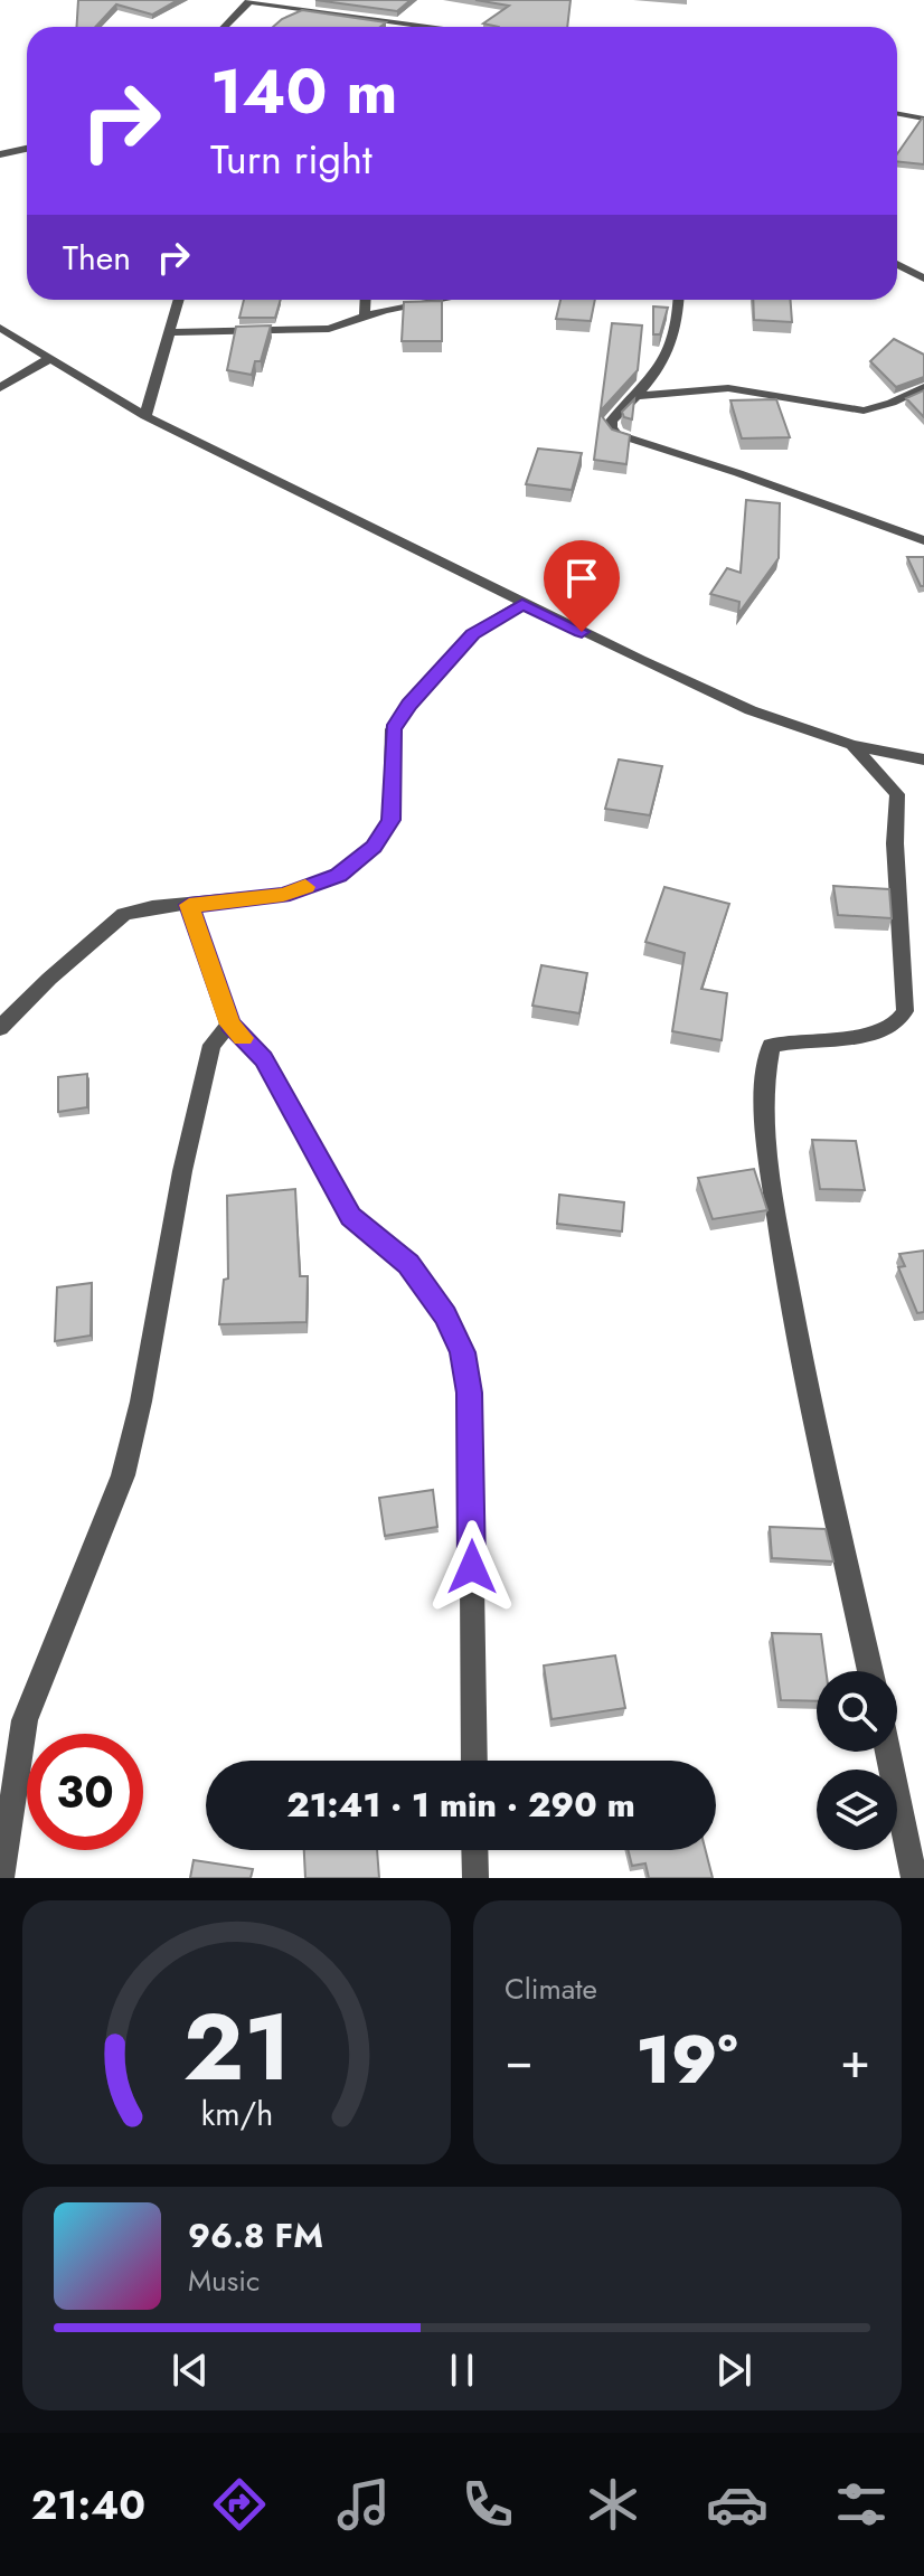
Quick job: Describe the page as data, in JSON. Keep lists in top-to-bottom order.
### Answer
{
  "page": {
    "turn": ["140 m", "Turn right"],
    "then": "Then",
    "limit": "30",
    "trip": "21:41 · 1 min · 290 m",
    "tile": "Climate",
    "heat": ["−", "19°", "+"],
    "song": ["96.8 FM", "Music"],
    "tabs": "21:40",
    "gauge": ["21", "km/h"]
  }
}
